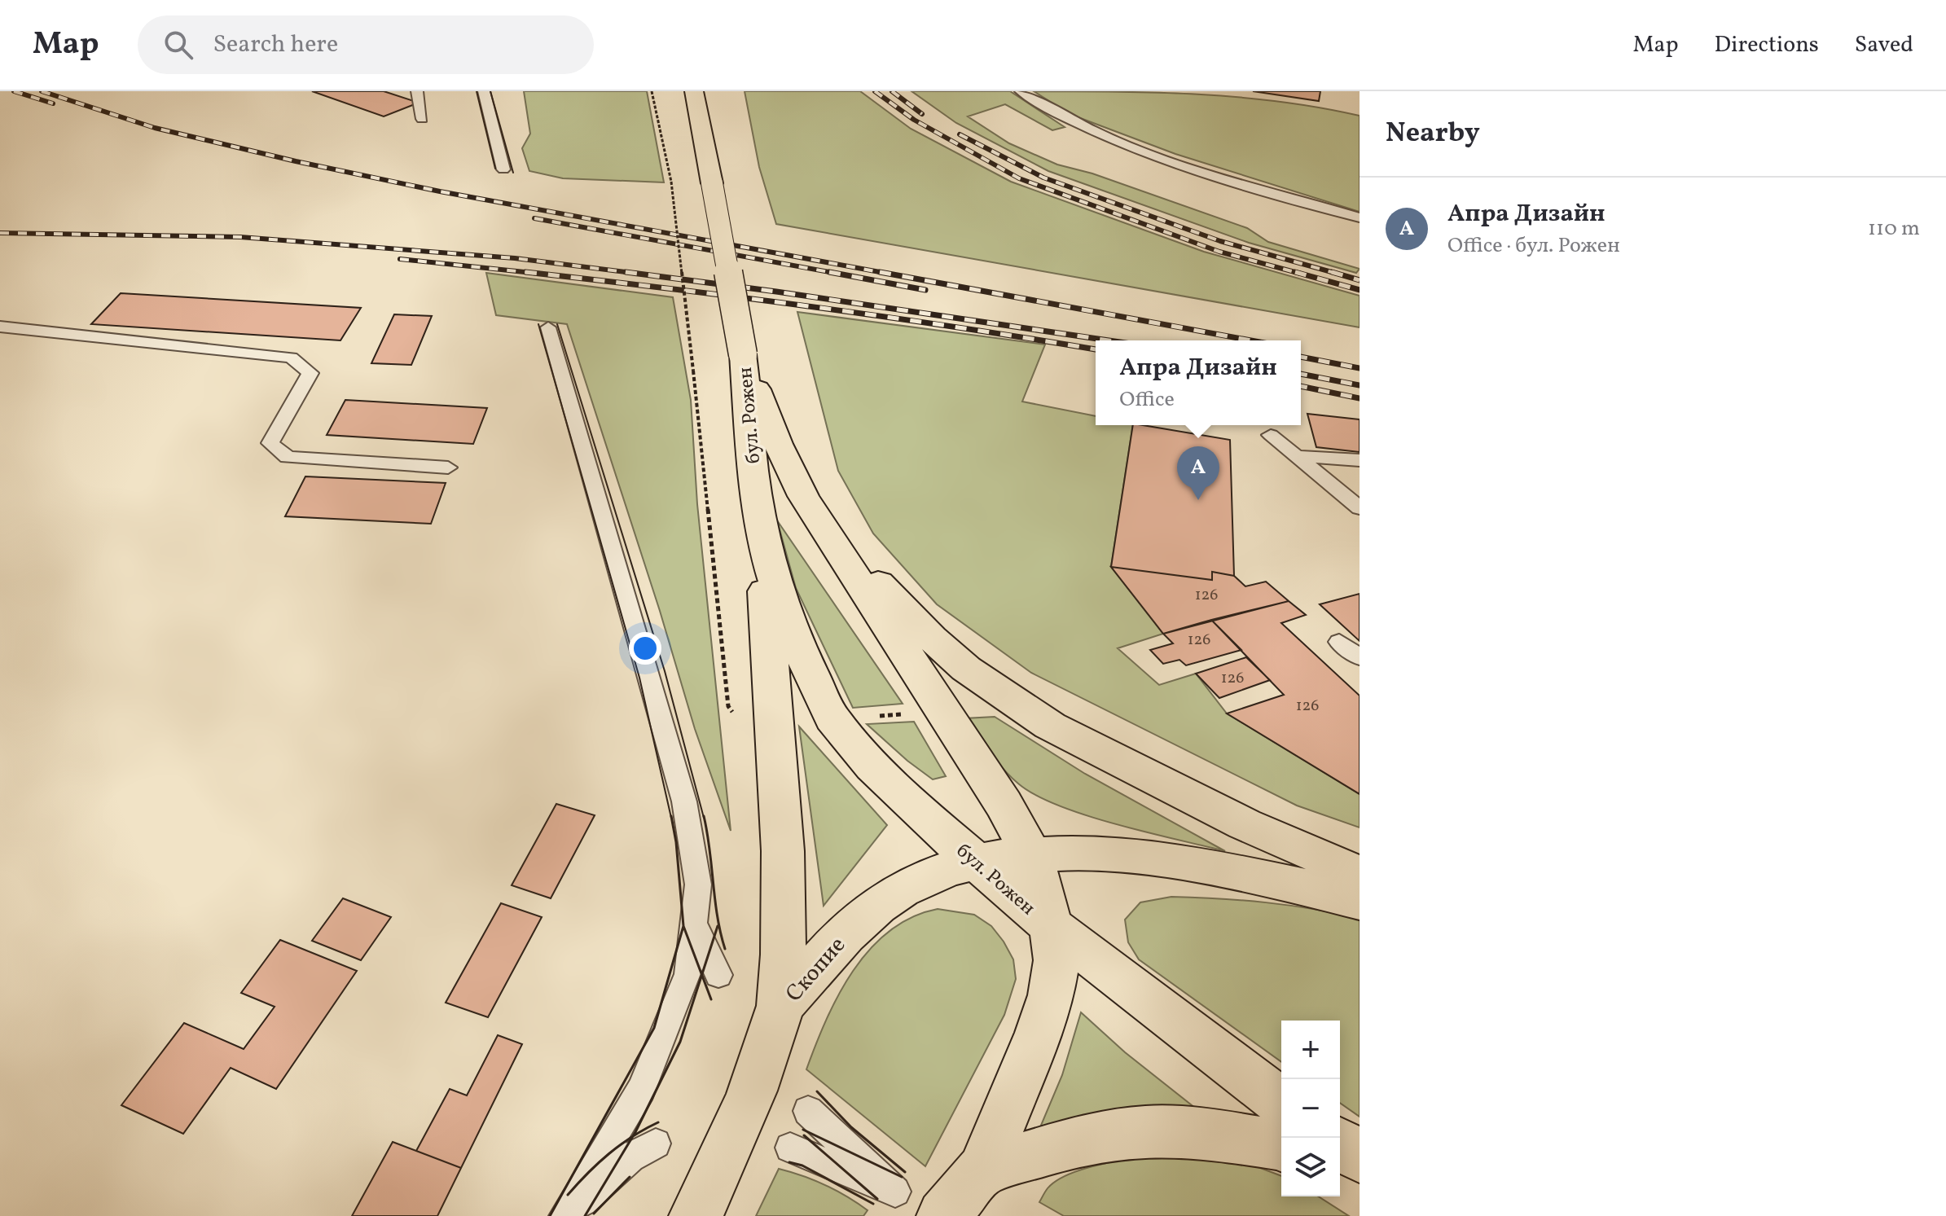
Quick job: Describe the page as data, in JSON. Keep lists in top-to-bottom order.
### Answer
{
  "streets": {
    "main road": ["бул. Рожен", "Скопие"]
  },
  "crossings": [
    ["бул. Рожен", "Скопие"]
  ],
  "house_numbers": [
    "126",
    "126",
    "126",
    "126"
  ],
  "page": {
    "header": "Map",
    "search": "Search here",
    "nav": ["Map", "Directions", "Saved"],
    "heading": "Nearby",
    "list": [
      {
        "mark": "A",
        "name": "Апра Дизайн",
        "note": "Office · бул. Рожен",
        "value": "110 m"
      }
    ],
    "popup": ["Апра Дизайн", "Office"],
    "pins": "A",
    "map_buttons": ["+", "−"]
  }
}
